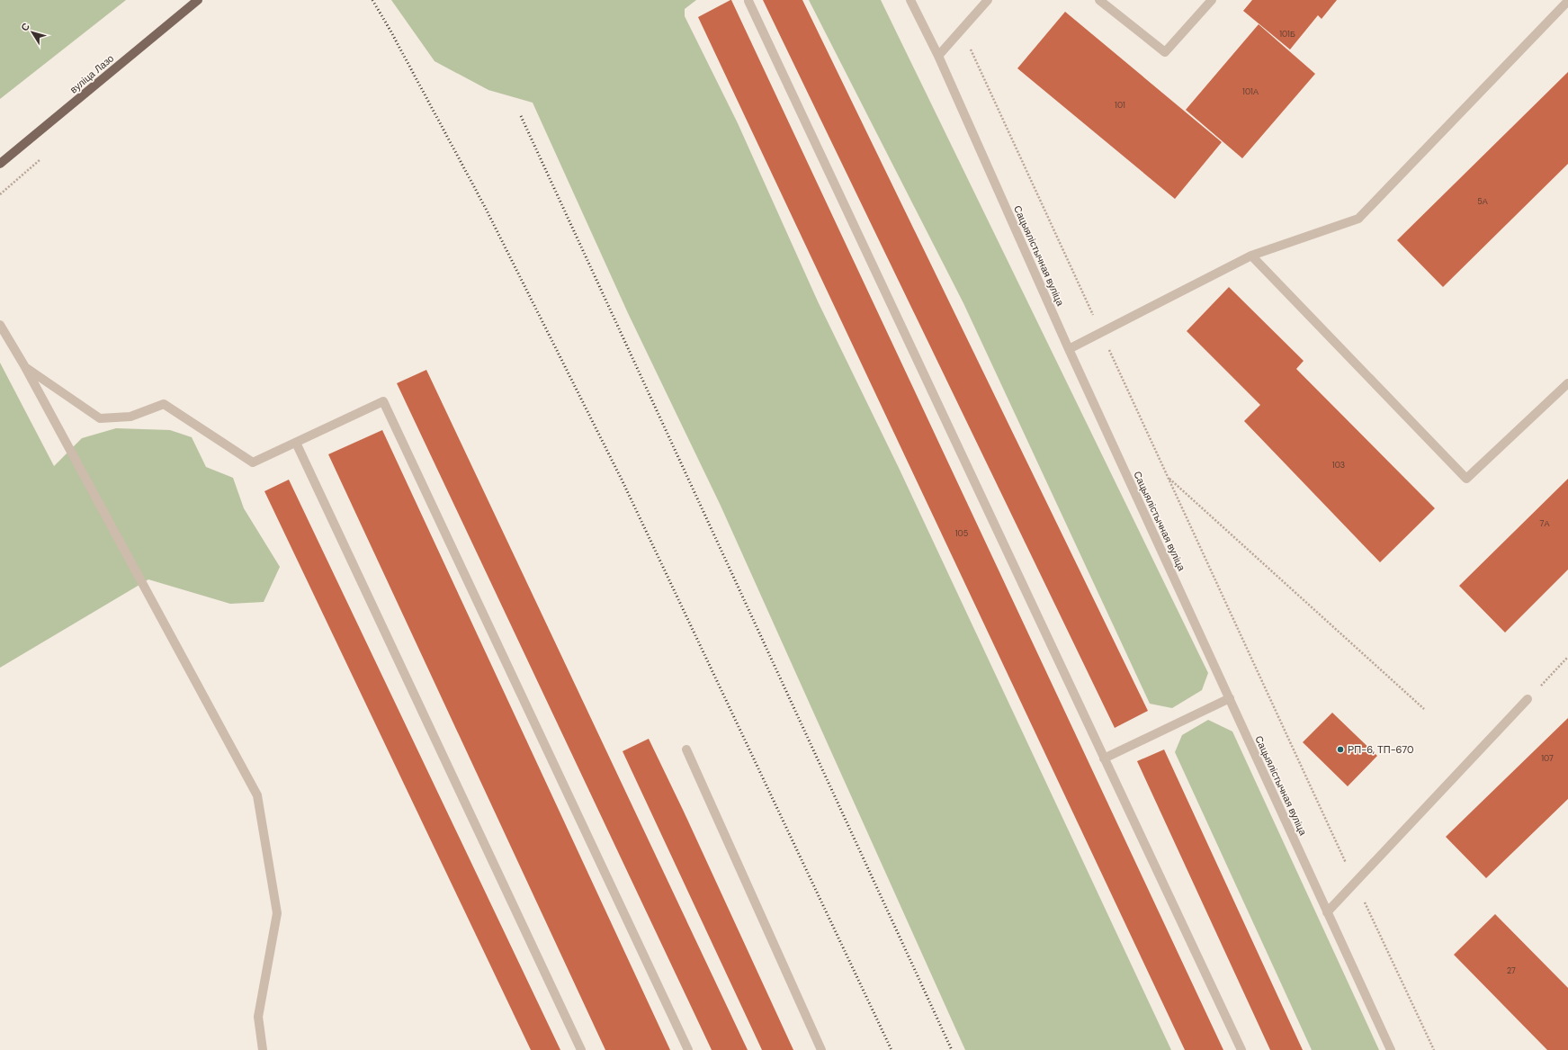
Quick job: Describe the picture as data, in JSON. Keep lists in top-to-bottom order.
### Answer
{
  "streets": {
    "main road": ["вуліца Лазо"],
    "street": ["Сацыялістычная вуліца"]
  },
  "places": ["РП-6, ТП-670"],
  "house_numbers": [
    "101Б",
    "101А",
    "101",
    "5А",
    "103",
    "7А",
    "105",
    "107",
    "27"
  ],
  "north": "top left"
}
